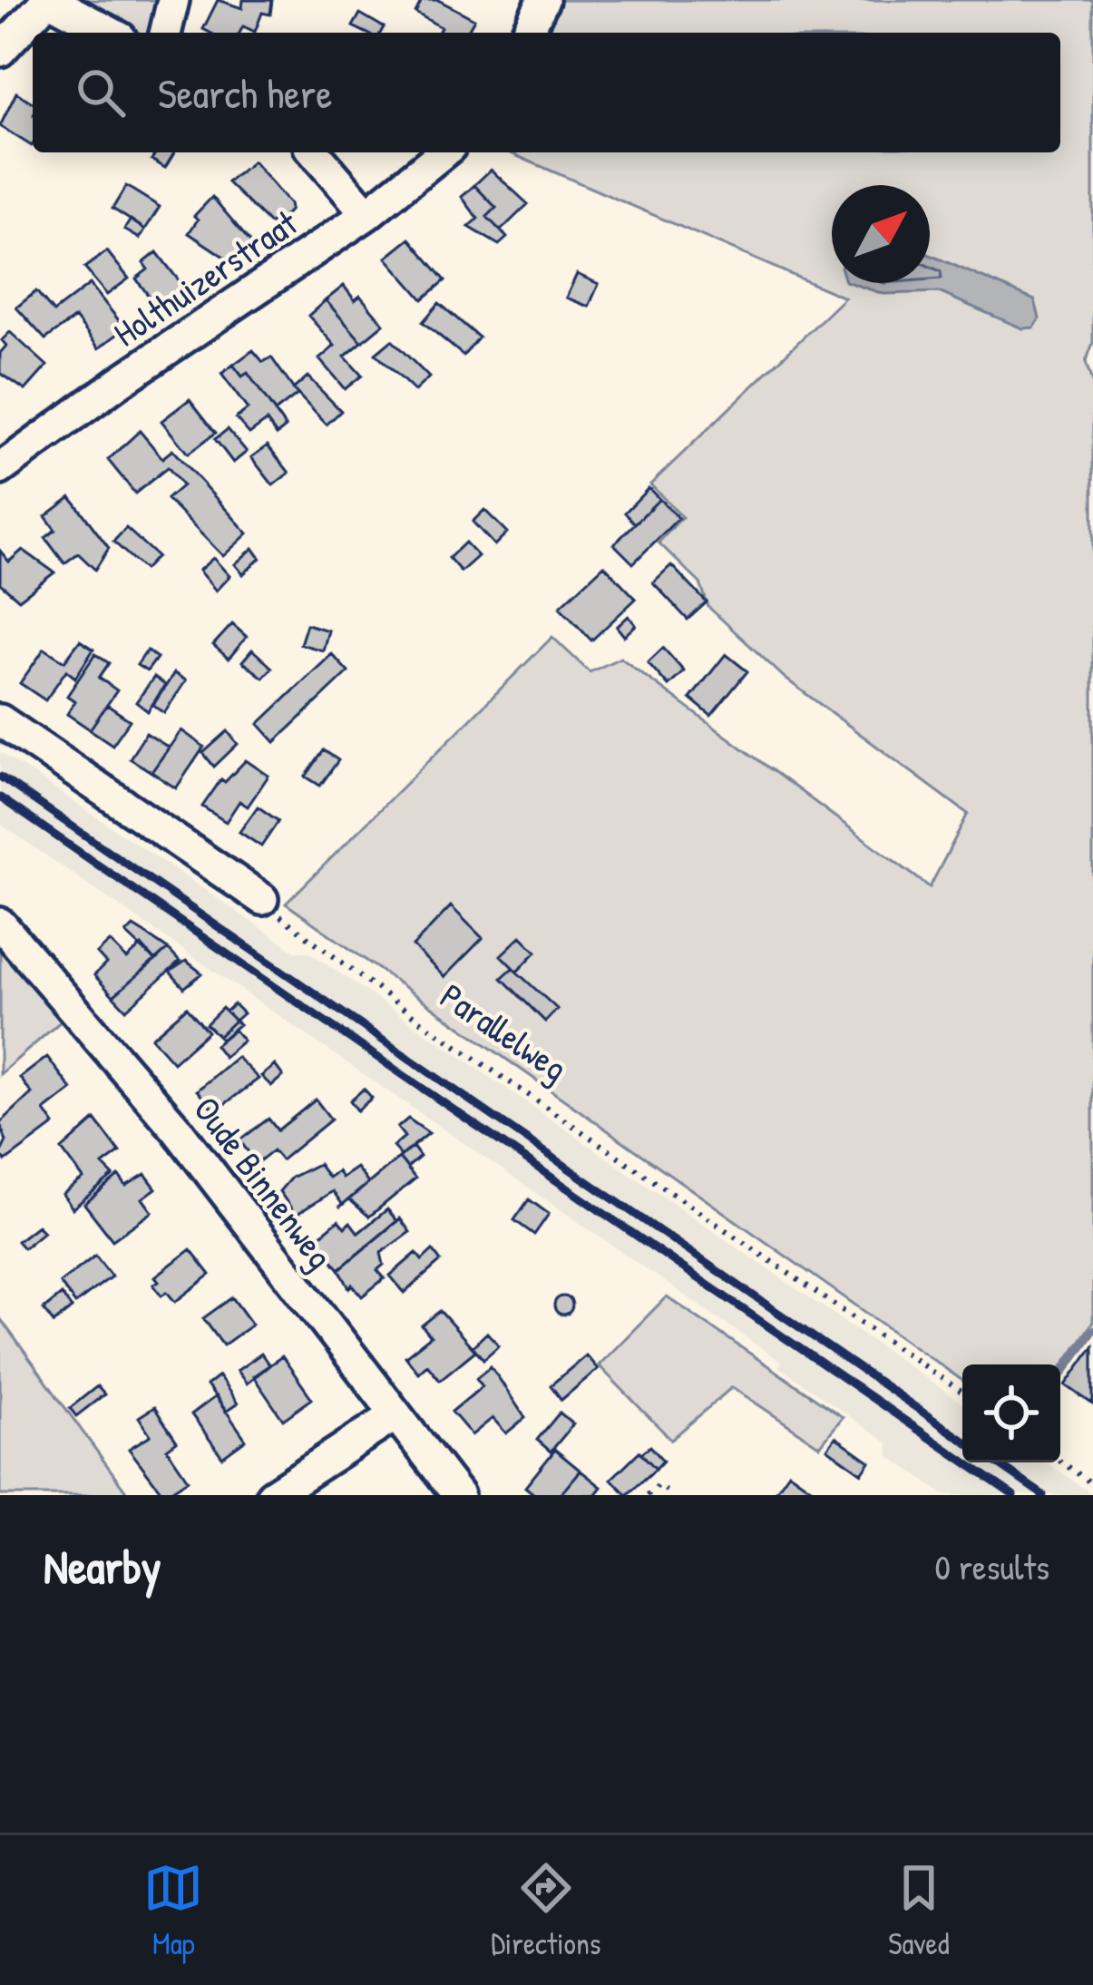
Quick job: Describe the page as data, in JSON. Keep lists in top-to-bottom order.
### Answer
{
  "streets": {
    "street": ["Holthuizerstraat", "Oude Binnenweg"],
    "path": ["Parallelweg"]
  },
  "north": "top right",
  "page": {
    "search": "Search here",
    "heading": ["Nearby", "0 results"],
    "nav": ["Map", "Directions", "Saved"]
  }
}
